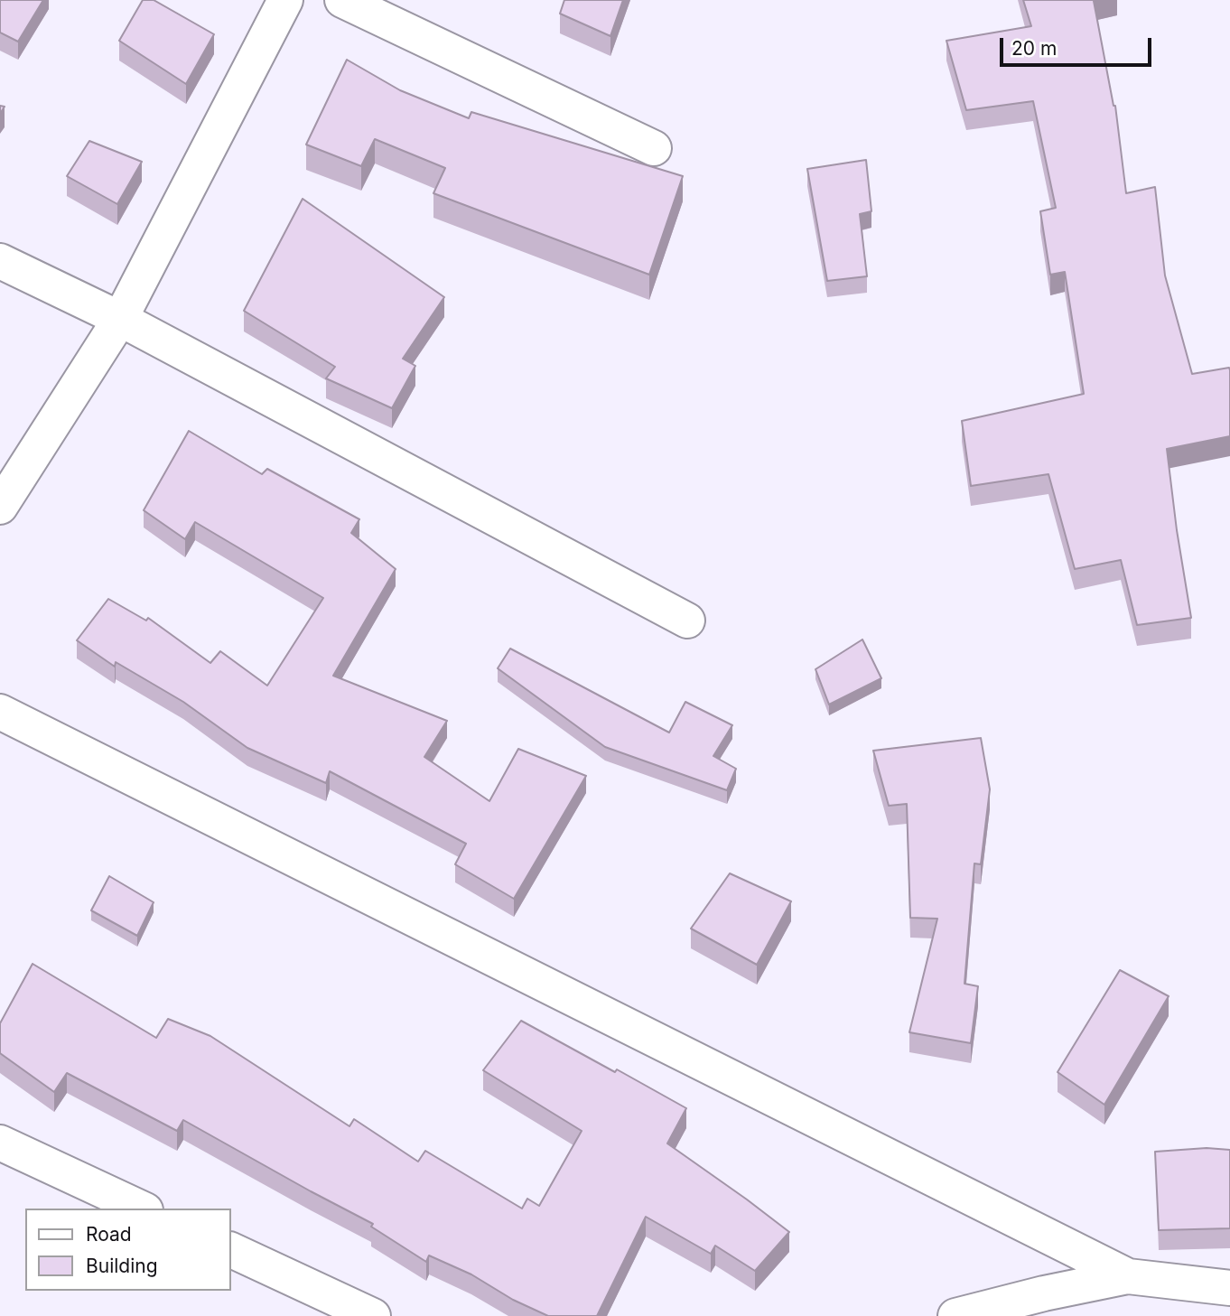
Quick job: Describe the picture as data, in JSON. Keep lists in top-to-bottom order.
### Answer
{
  "legend": ["Road", "Building"],
  "scale_bar": "20 m"
}
